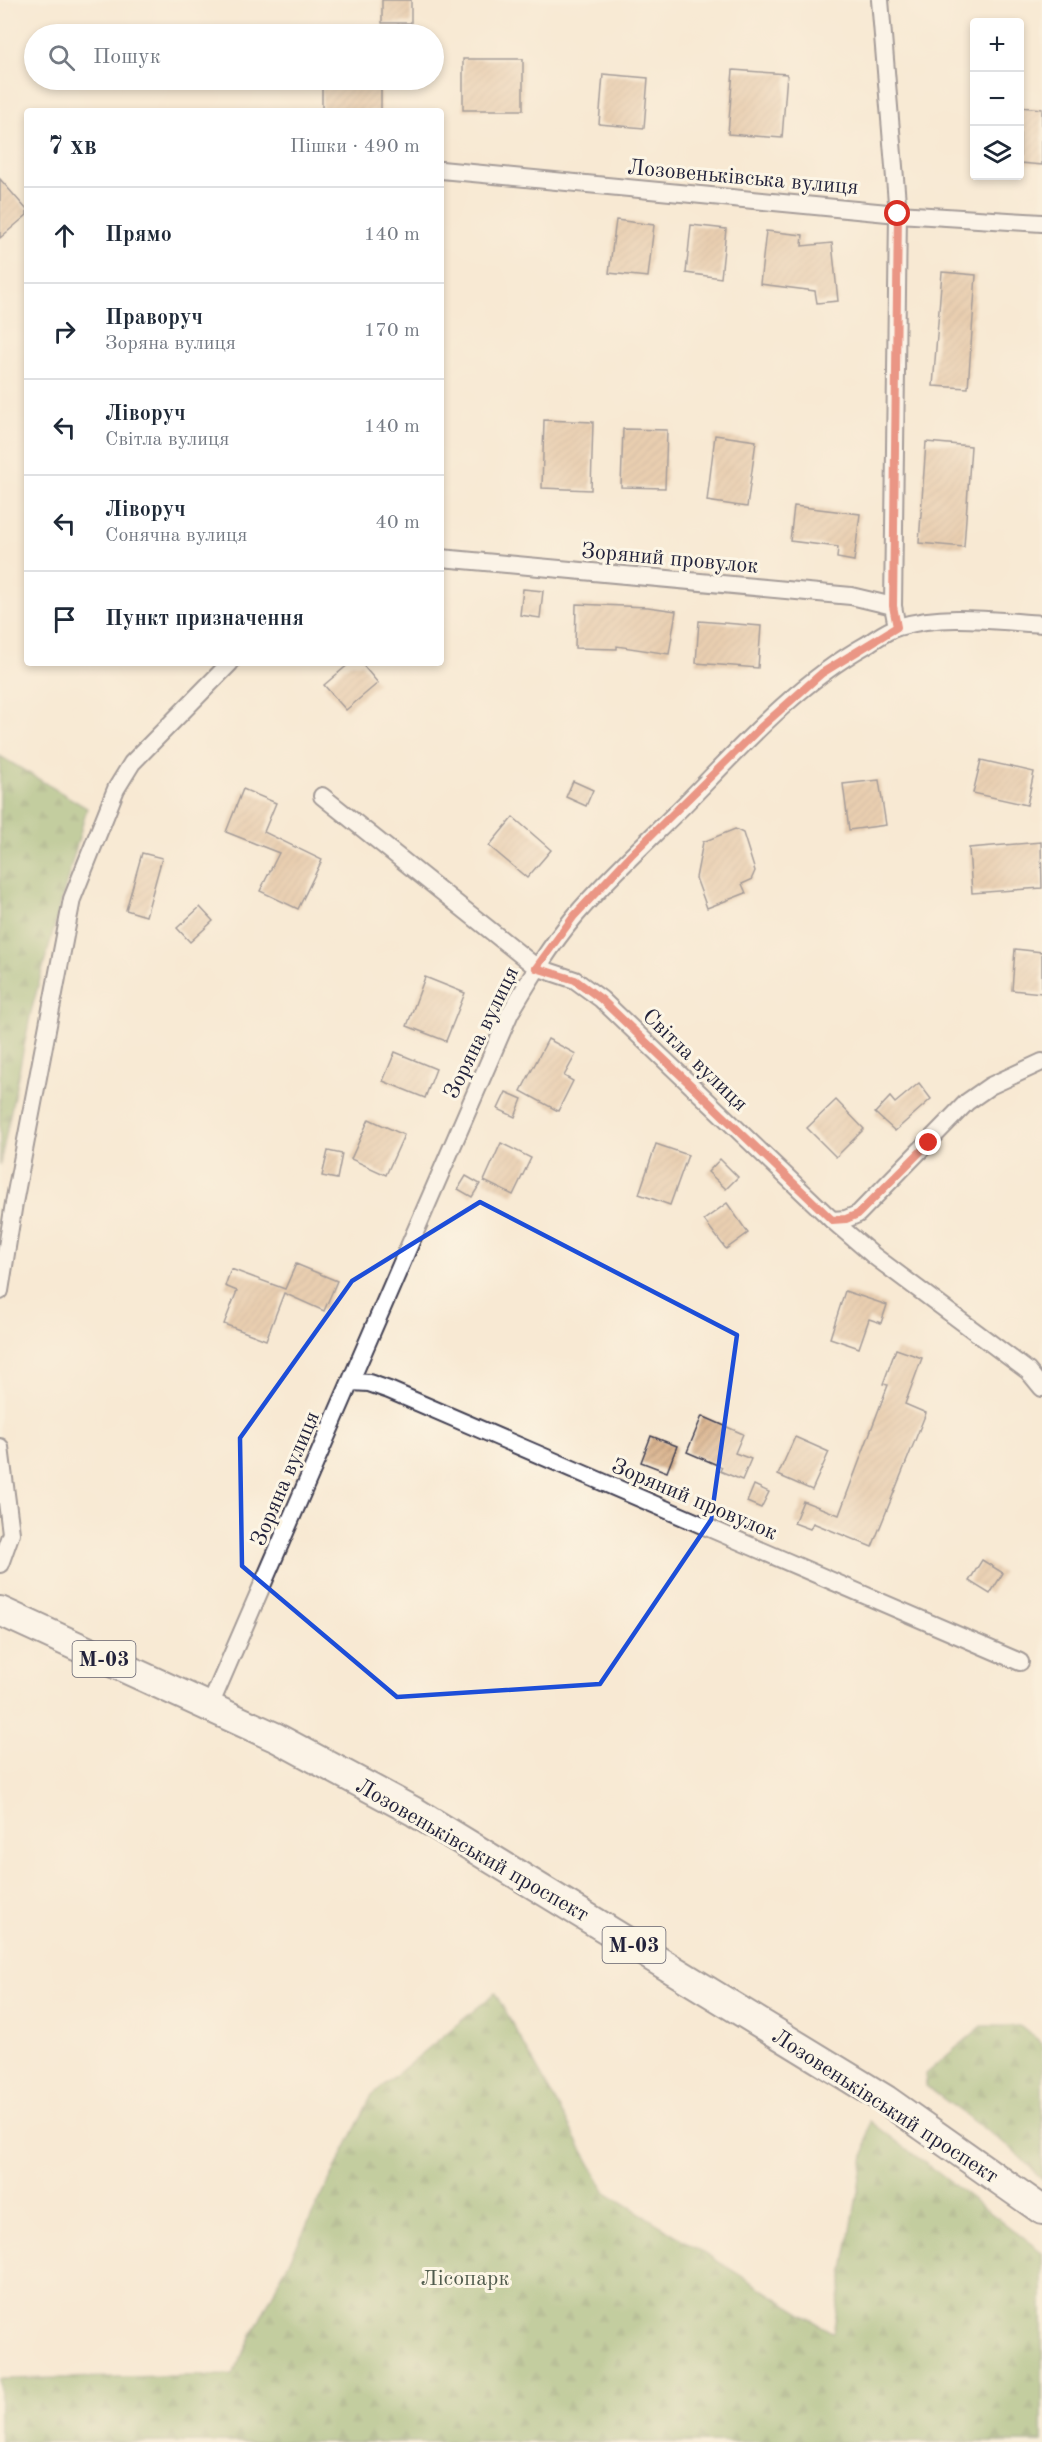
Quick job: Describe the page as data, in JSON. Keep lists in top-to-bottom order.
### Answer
{
  "streets": {
    "highway": ["М-03", "Лозовеньківський проспект"],
    "street": [
      "Лозовеньківська вулиця",
      "Зоряний провулок",
      "Зоряна вулиця",
      "Світла вулиця"
    ]
  },
  "crossings": [
    ["Зоряний провулок", "Зоряна вулиця"],
    ["Зоряна вулиця", "Світла вулиця"],
    ["Зоряна вулиця", "Лозовеньківський проспект"]
  ],
  "parks": ["Лісопарк"],
  "page": {
    "map_buttons": ["+", "−"],
    "search": "Пошук",
    "heading": ["7 хв", "Пішки · 490 m"],
    "list": [
      ["Прямо", "140 m"],
      ["Праворуч", "Зоряна вулиця", "170 m"],
      ["Ліворуч", "Світла вулиця", "140 m"],
      ["Ліворуч", "Сонячна вулиця", "40 m"],
      "Пункт призначення"
    ]
  }
}
